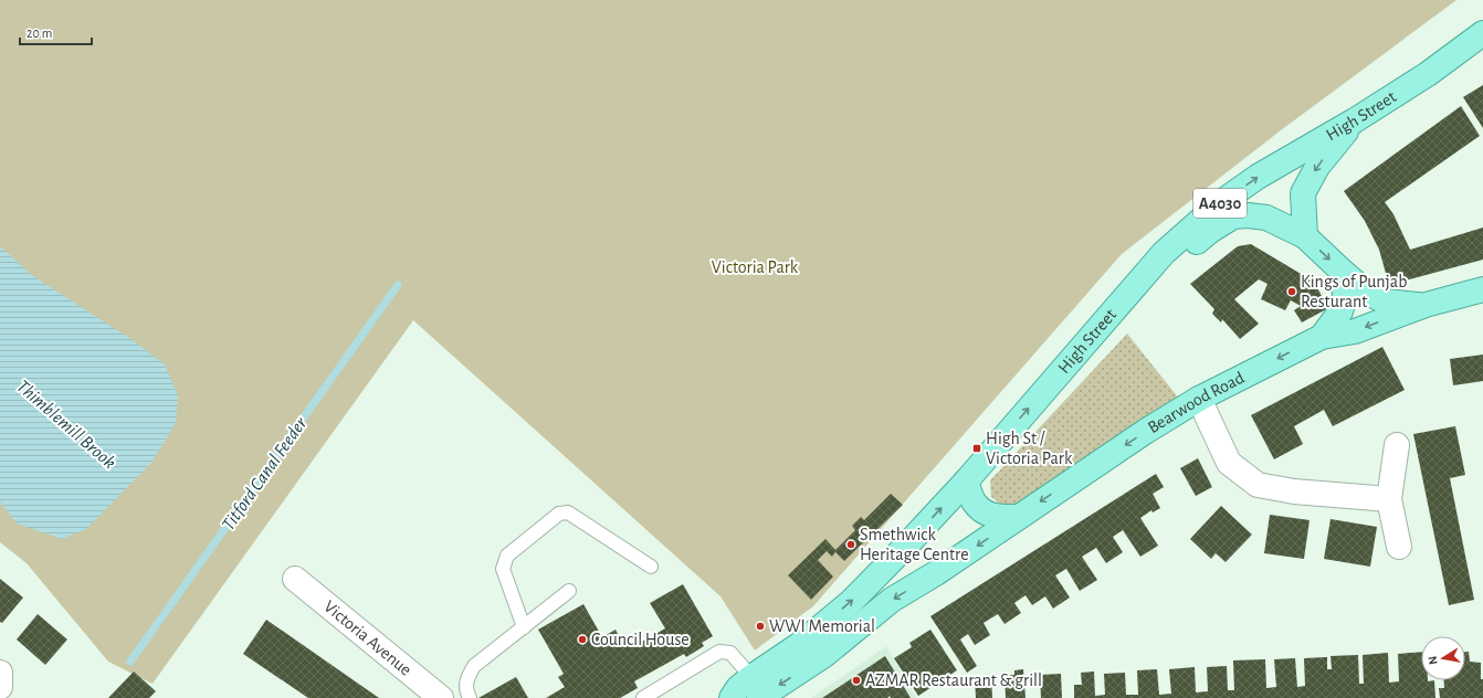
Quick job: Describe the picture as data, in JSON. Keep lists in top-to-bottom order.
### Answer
{
  "streets": {
    "main road": ["High Street", "A4030", "Bearwood Road"],
    "street": ["Victoria Avenue"]
  },
  "crossings": [
    ["High Street", "A4030"],
    ["High Street", "Bearwood Road"],
    ["A4030", "Bearwood Road"]
  ],
  "one_way": ["Bearwood Road"],
  "water": ["Thimblemill Brook", "Titford Canal Feeder"],
  "parks": ["Victoria Park"],
  "places": {
    "other": [
      "Kings of Punjab Resturant",
      "Smethwick Heritage Centre",
      "WWI Memorial",
      "Council House",
      "AZMAR Restaurant & grill"
    ],
    "transit": ["High St / Victoria Park"]
  },
  "scale_bar": "20 m",
  "north": "left"
}
